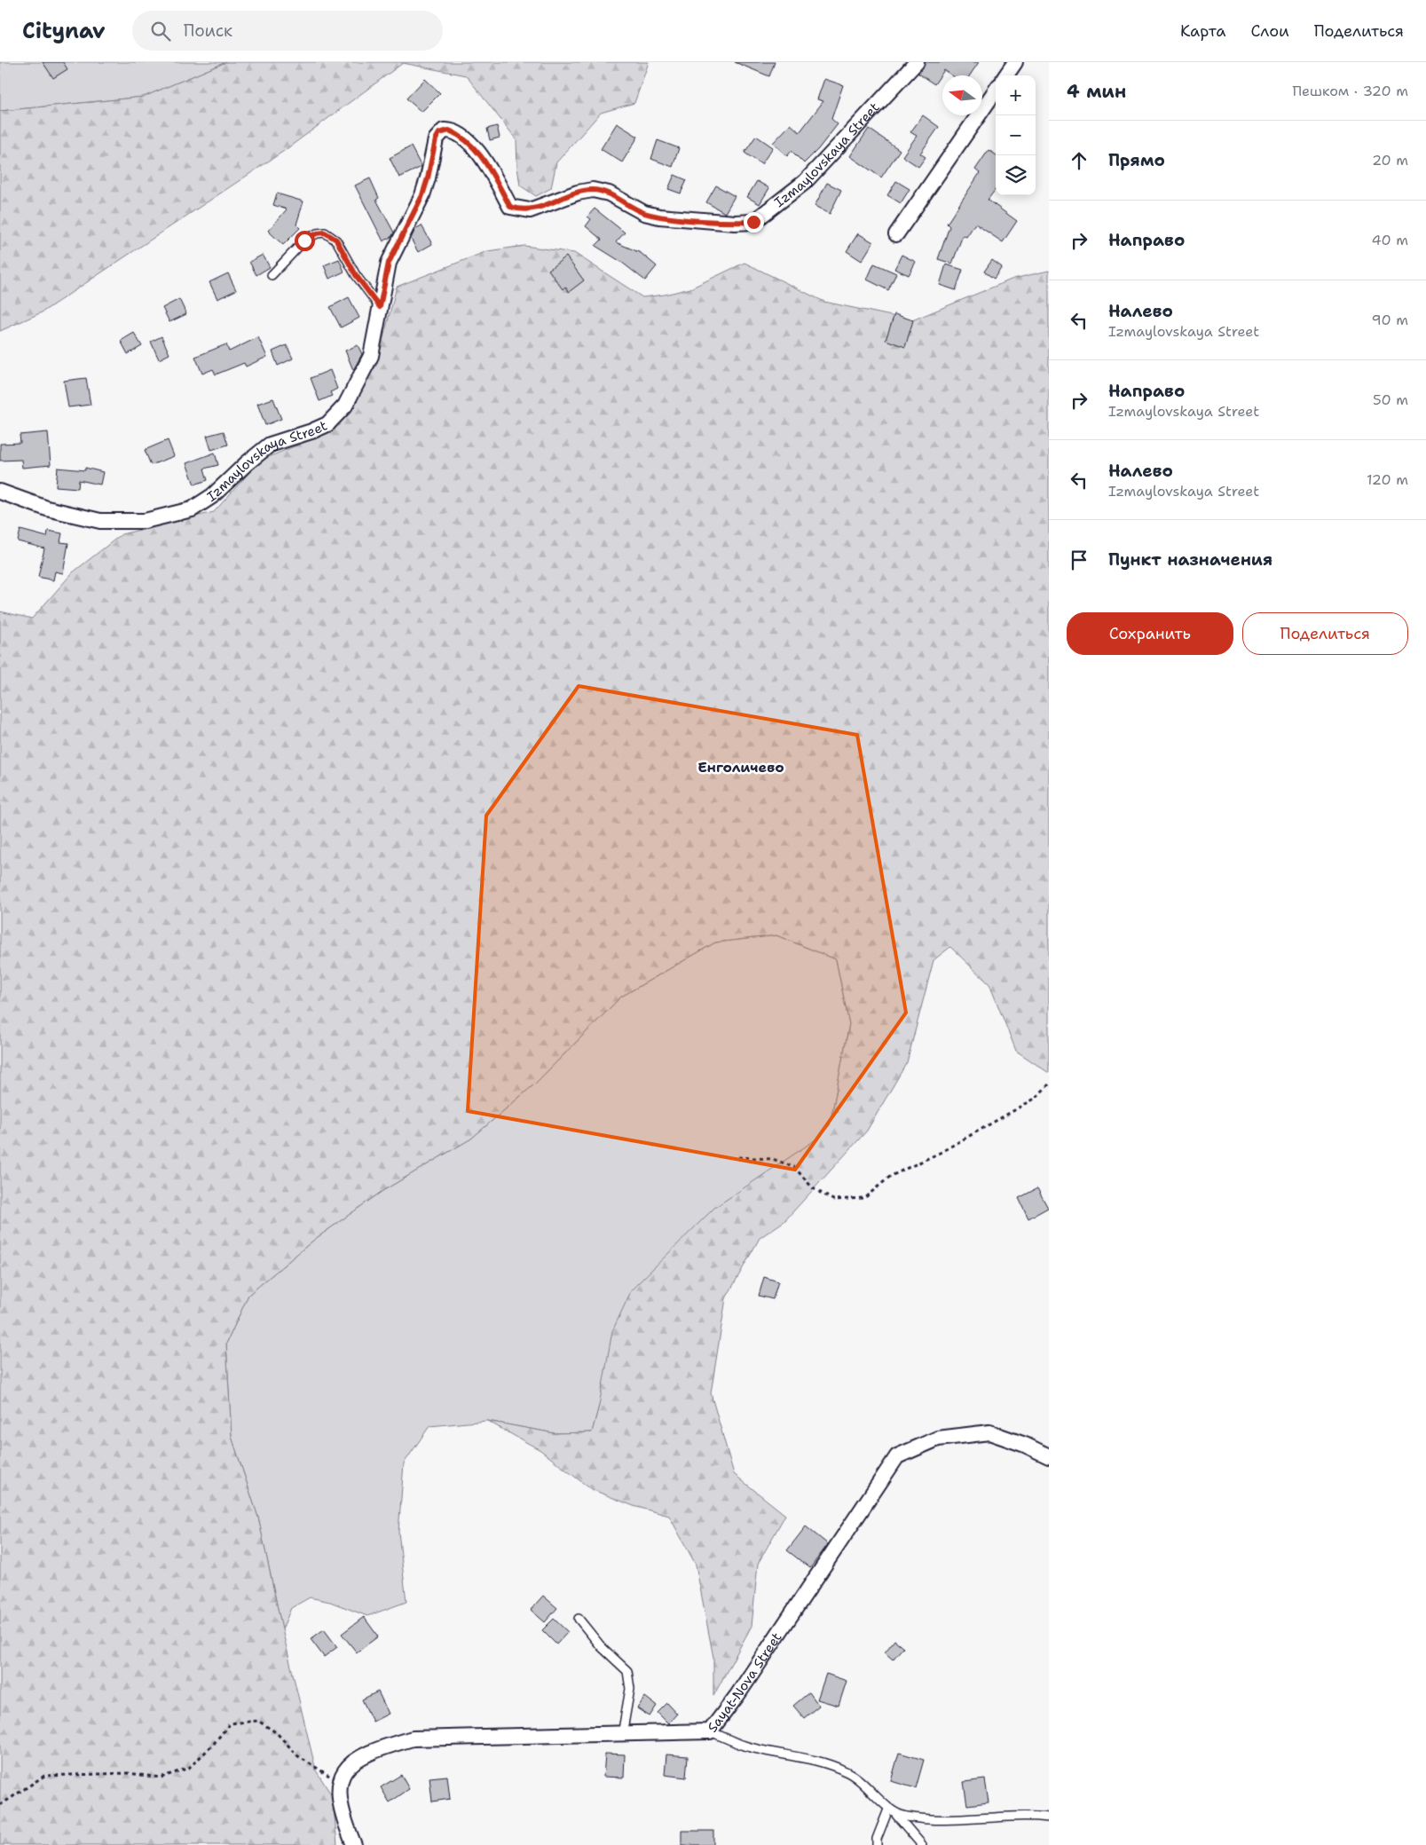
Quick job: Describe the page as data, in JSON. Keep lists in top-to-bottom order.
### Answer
{
  "streets": {
    "street": ["Izmaylovskaya Street", "Sayat-Nova Street"]
  },
  "districts": ["Енголичево"],
  "north": "left",
  "page": {
    "header": "Citynav",
    "search": "Поиск",
    "nav": ["Карта", "Слои", "Поделиться"],
    "heading": ["4 мин", "Пешком · 320 m"],
    "map_buttons": ["+", "−"],
    "list": [
      ["Прямо", "20 m"],
      ["Направо", "40 m"],
      ["Налево", "Izmaylovskaya Street", "90 m"],
      ["Направо", "Izmaylovskaya Street", "50 m"],
      ["Налево", "Izmaylovskaya Street", "120 m"],
      "Пункт назначения"
    ],
    "buttons": ["Сохранить", "Поделиться"]
  }
}
